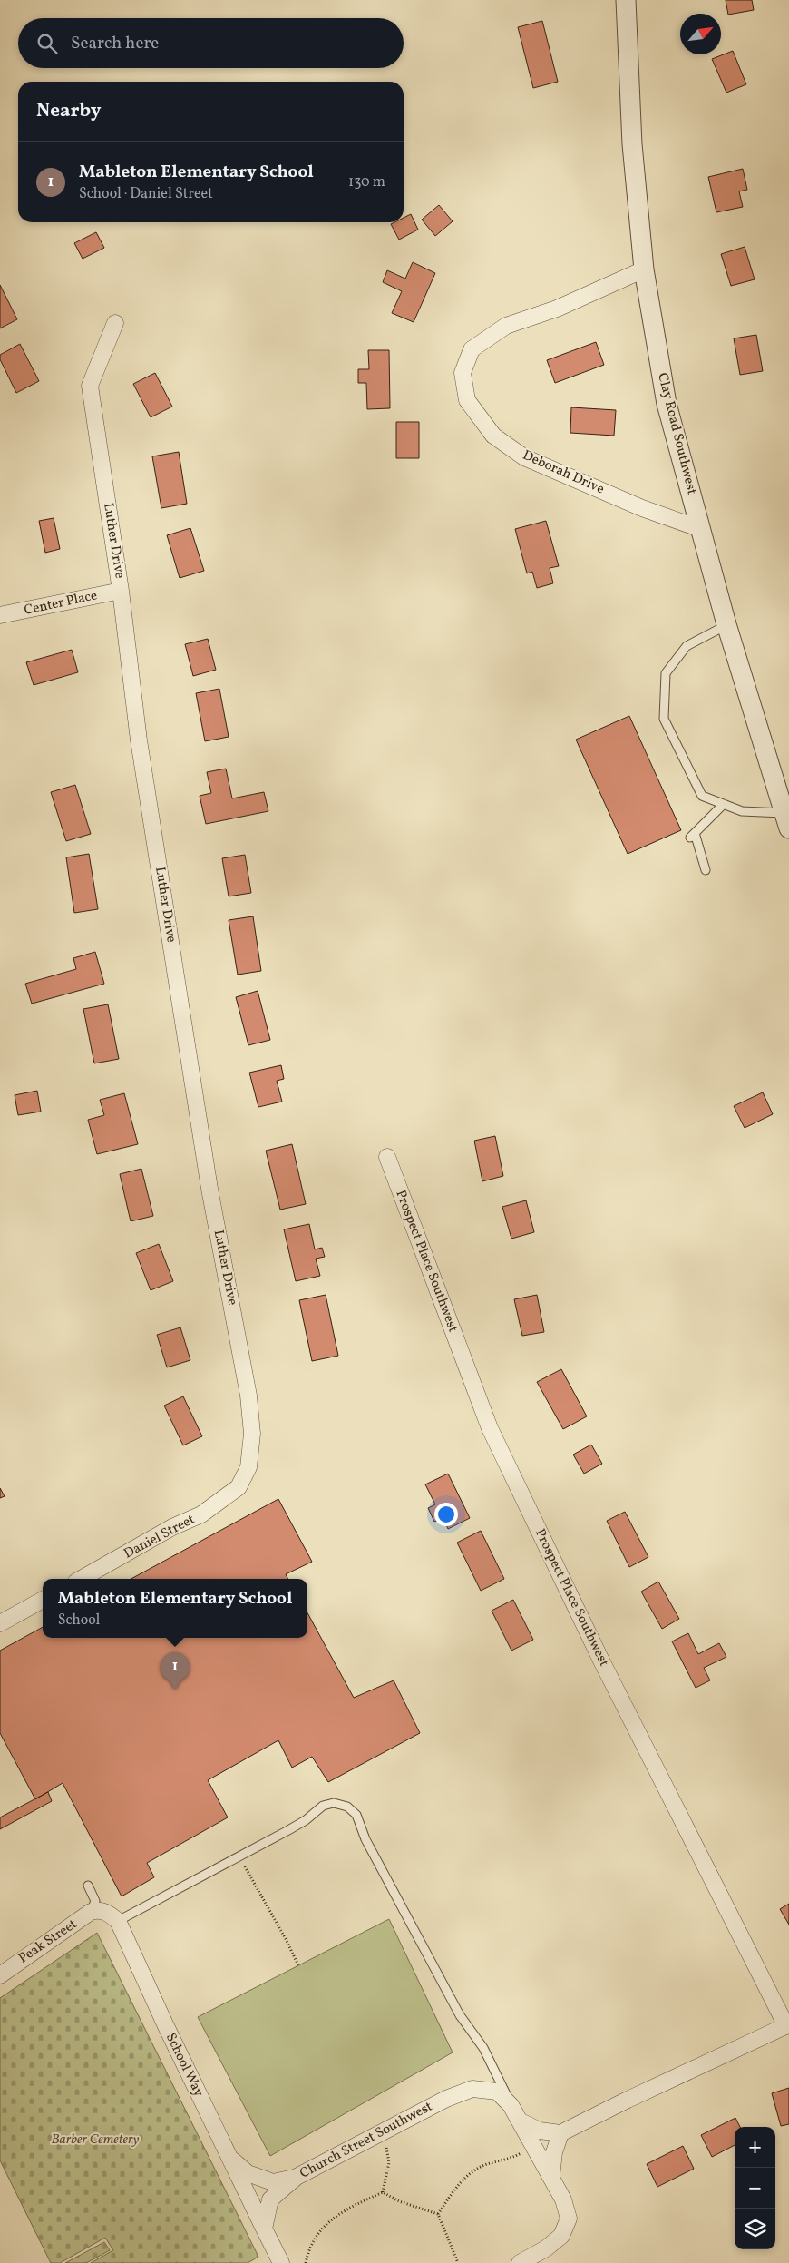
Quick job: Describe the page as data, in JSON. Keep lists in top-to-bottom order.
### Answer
{
  "streets": {
    "street": [
      "Clay Road Southwest",
      "Deborah Drive",
      "Luther Drive",
      "Center Place",
      "Prospect Place Southwest",
      "Daniel Street",
      "Peak Street",
      "School Way",
      "Church Street Southwest"
    ]
  },
  "crossings": [
    ["Clay Road Southwest", "Deborah Drive"],
    ["Luther Drive", "Center Place"],
    ["Luther Drive", "Daniel Street"],
    ["School Way", "Church Street Southwest"]
  ],
  "parks": ["Barber Cemetery"],
  "north": "top right",
  "page": {
    "search": "Search here",
    "heading": "Nearby",
    "list": [
      {
        "mark": "1",
        "name": "Mableton Elementary School",
        "note": "School · Daniel Street",
        "value": "130 m"
      }
    ],
    "popup": ["Mableton Elementary School", "School"],
    "pins": "1",
    "map_buttons": ["+", "−"]
  }
}
